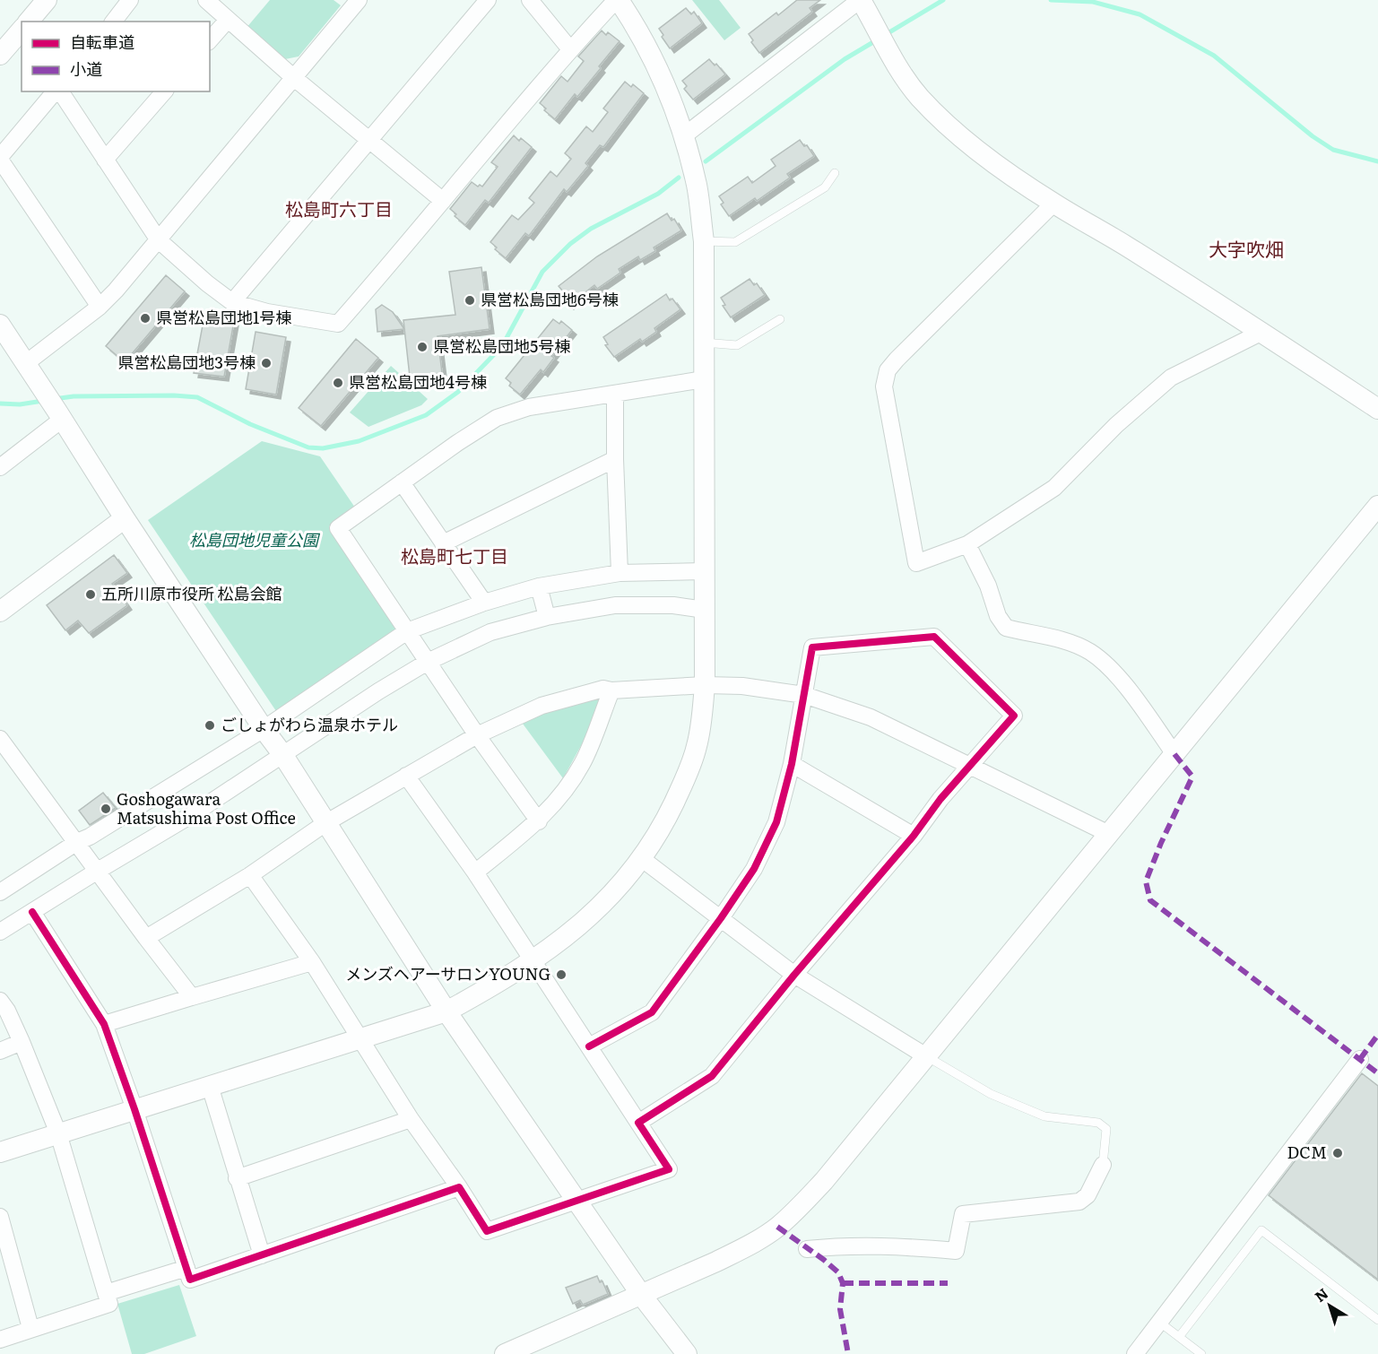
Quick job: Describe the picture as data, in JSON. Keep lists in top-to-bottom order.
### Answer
{
  "districts": ["松島町六丁目", "大字吹畑", "松島町七丁目"],
  "parks": ["松島団地児童公園"],
  "places": [
    "県営松島団地6号棟",
    "県営松島団地1号棟",
    "県営松島団地5号棟",
    "県営松島団地3号棟",
    "県営松島団地4号棟",
    "五所川原市役所 松島会館",
    "ごしょがわら温泉ホテル",
    "Goshogawara Matsushima Post Office",
    "メンズヘアーサロンYOUNG",
    "DCM"
  ],
  "legend": ["自転車道", "小道"],
  "north": "top left"
}
